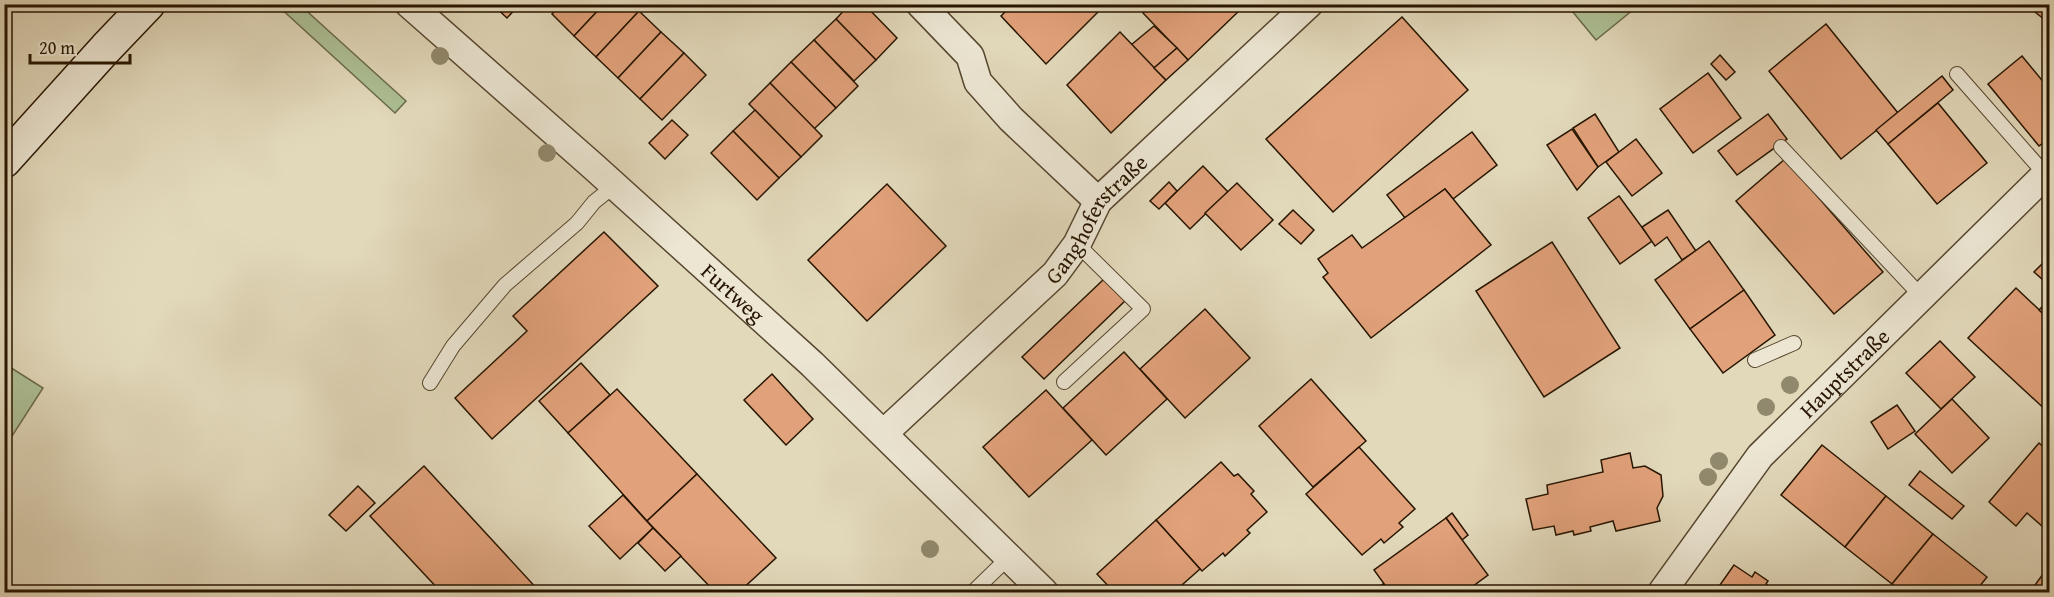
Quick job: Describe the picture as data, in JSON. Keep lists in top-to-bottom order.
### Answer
{
  "streets": {
    "street": ["Ganghoferstraße", "Furtweg", "Hauptstraße"]
  },
  "crossings": [
    ["Ganghoferstraße", "Furtweg"]
  ],
  "scale_bar": "20 m"
}
